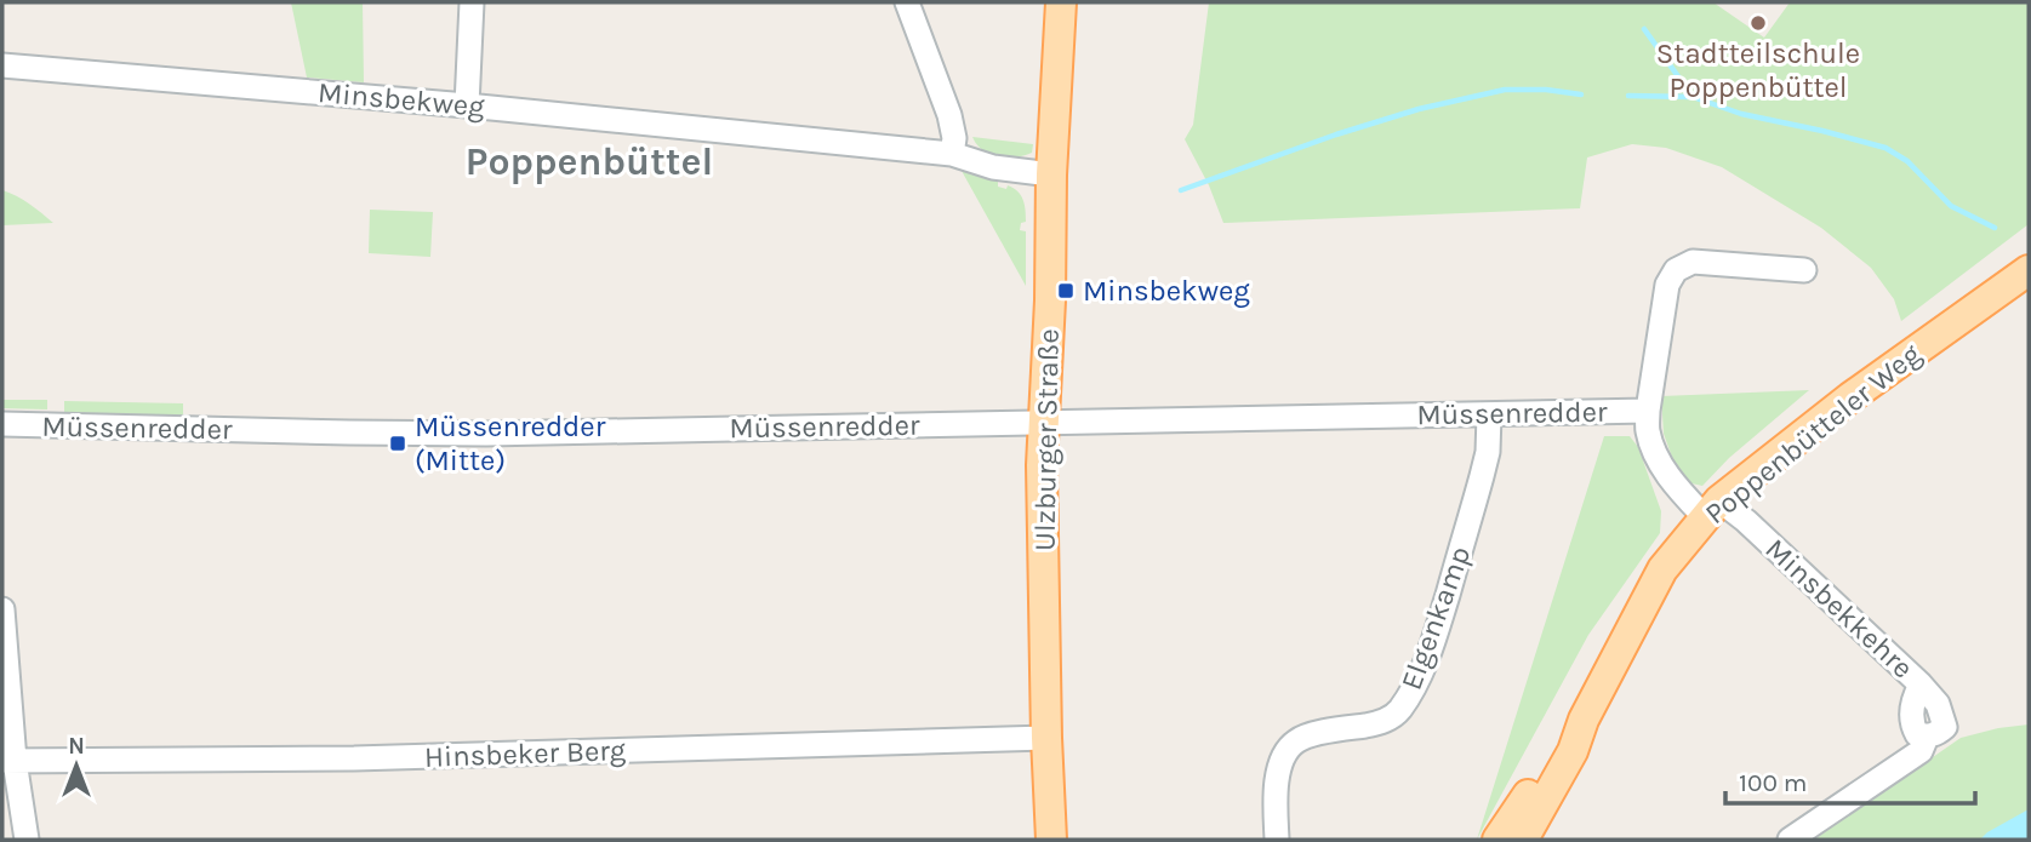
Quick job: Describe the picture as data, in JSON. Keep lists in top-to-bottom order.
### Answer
{
  "streets": {
    "main road": ["Poppenbütteler Weg", "Ulzburger Straße"],
    "street": [
      "Minsbekweg",
      "Müssenredder",
      "Minsbekkehre",
      "Elgenkamp",
      "Hinsbeker Berg"
    ]
  },
  "crossings": [
    ["Minsbekweg", "Ulzburger Straße"],
    ["Müssenredder", "Poppenbütteler Weg"],
    ["Müssenredder", "Ulzburger Straße"],
    ["Müssenredder", "Minsbekkehre"],
    ["Müssenredder", "Elgenkamp"],
    ["Poppenbütteler Weg", "Minsbekkehre"],
    ["Ulzburger Straße", "Hinsbeker Berg"]
  ],
  "districts": ["Poppenbüttel"],
  "places": {
    "other": ["Stadtteilschule Poppenbüttel"],
    "transit": ["Minsbekweg", "Müssenredder (Mitte)"]
  },
  "scale_bar": "100 m",
  "north": "top"
}
